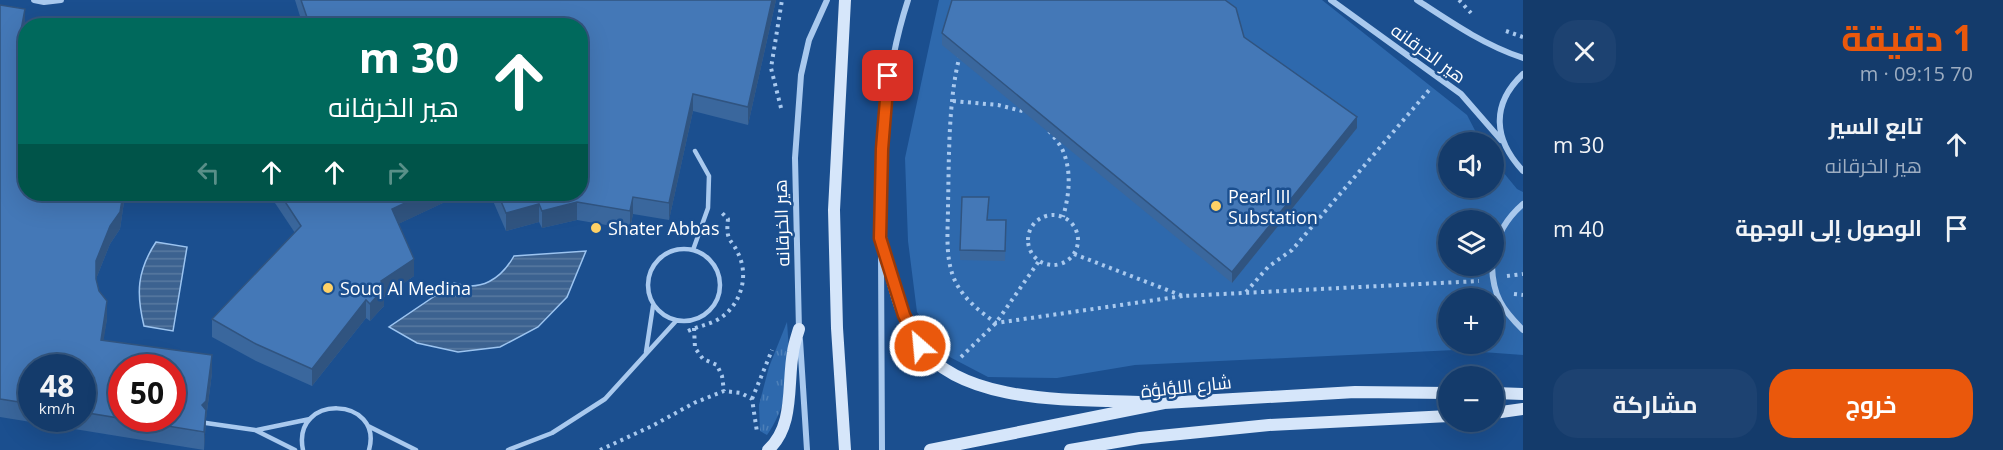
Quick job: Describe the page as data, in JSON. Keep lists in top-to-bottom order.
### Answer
{
  "streets": {
    "main road": ["شارع اللؤلؤة"],
    "street": ["هير الخرقانه"]
  },
  "places": ["Pearl III Substation", "Shater Abbas", "Souq Al Medina"],
  "page": {
    "heading": ["1 دقيقة", "70 m · 09:15"],
    "turn": ["30 m", "هير الخرقانه"],
    "list": [
      {
        "name": "تابع السير",
        "note": "هير الخرقانه",
        "value": "30 m"
      },
      {
        "name": "الوصول إلى الوجهة",
        "value": "40 m"
      }
    ],
    "map_buttons": ["+", "−"],
    "speed": "48 km/h",
    "limit": "50",
    "buttons": ["خروج", "مشاركة"]
  }
}
